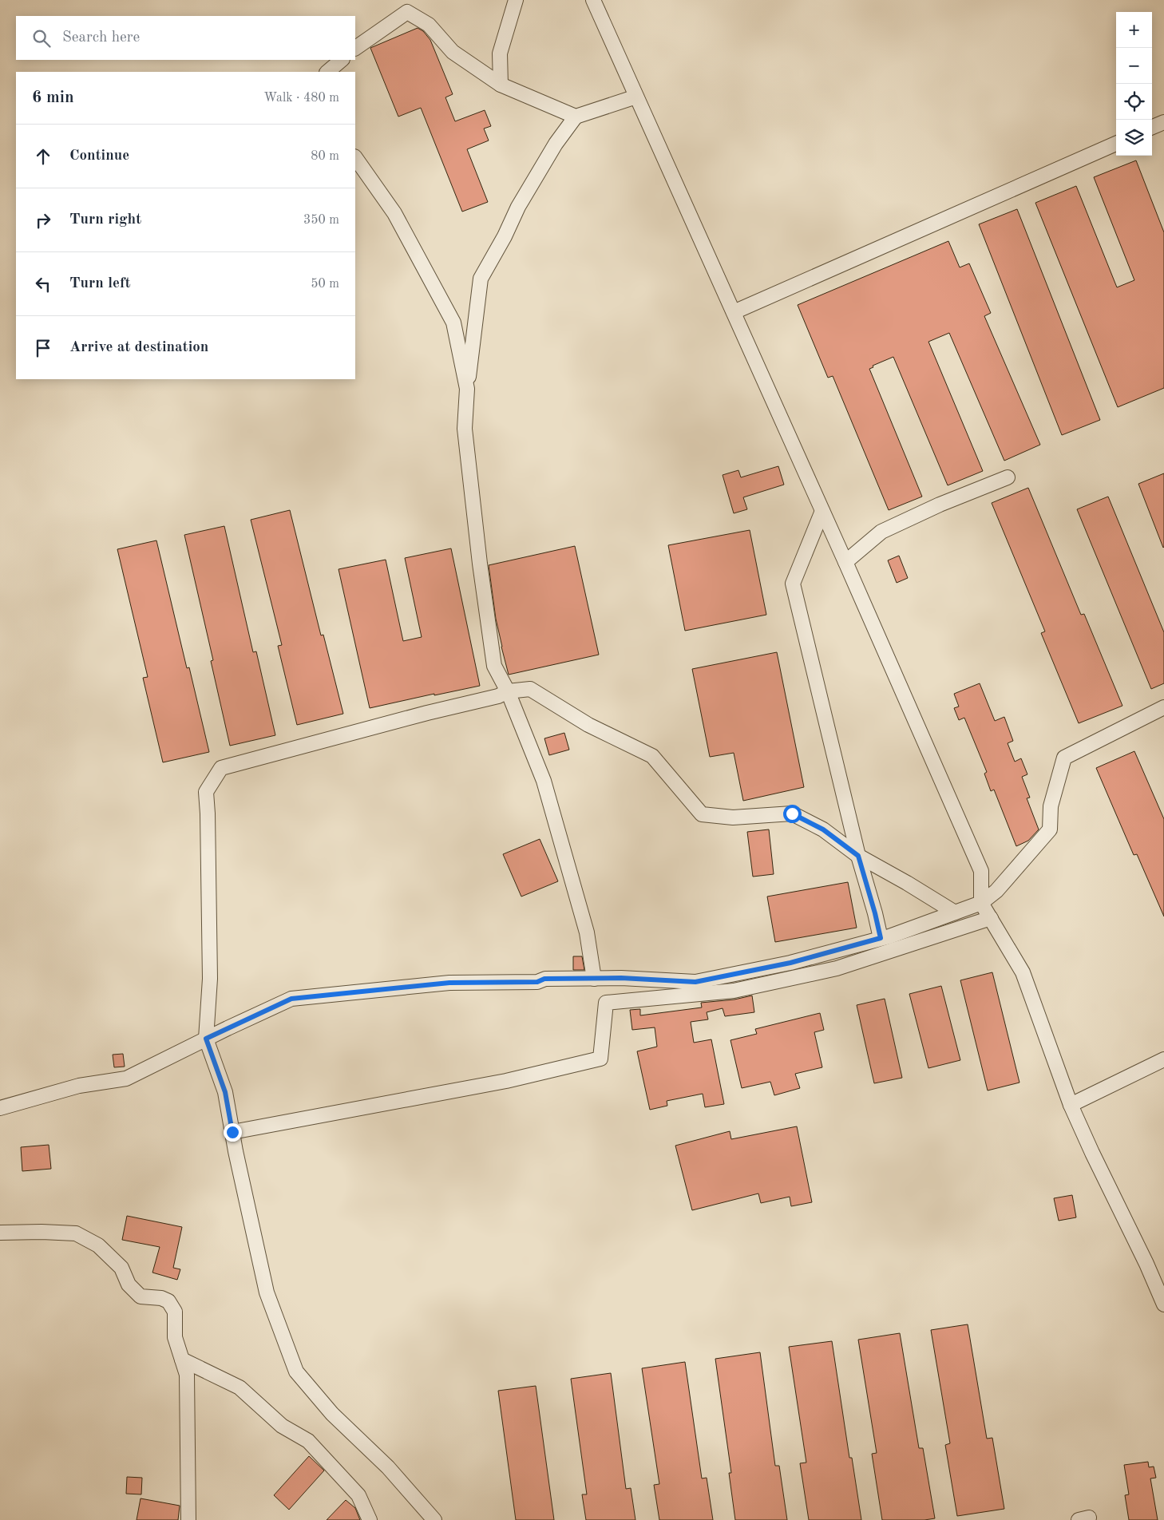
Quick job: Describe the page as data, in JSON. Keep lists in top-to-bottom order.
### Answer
{
  "page": {
    "map_buttons": ["+", "−"],
    "search": "Search here",
    "heading": ["6 min", "Walk · 480 m"],
    "list": [
      ["Continue", "80 m"],
      ["Turn right", "350 m"],
      ["Turn left", "50 m"],
      "Arrive at destination"
    ]
  }
}
